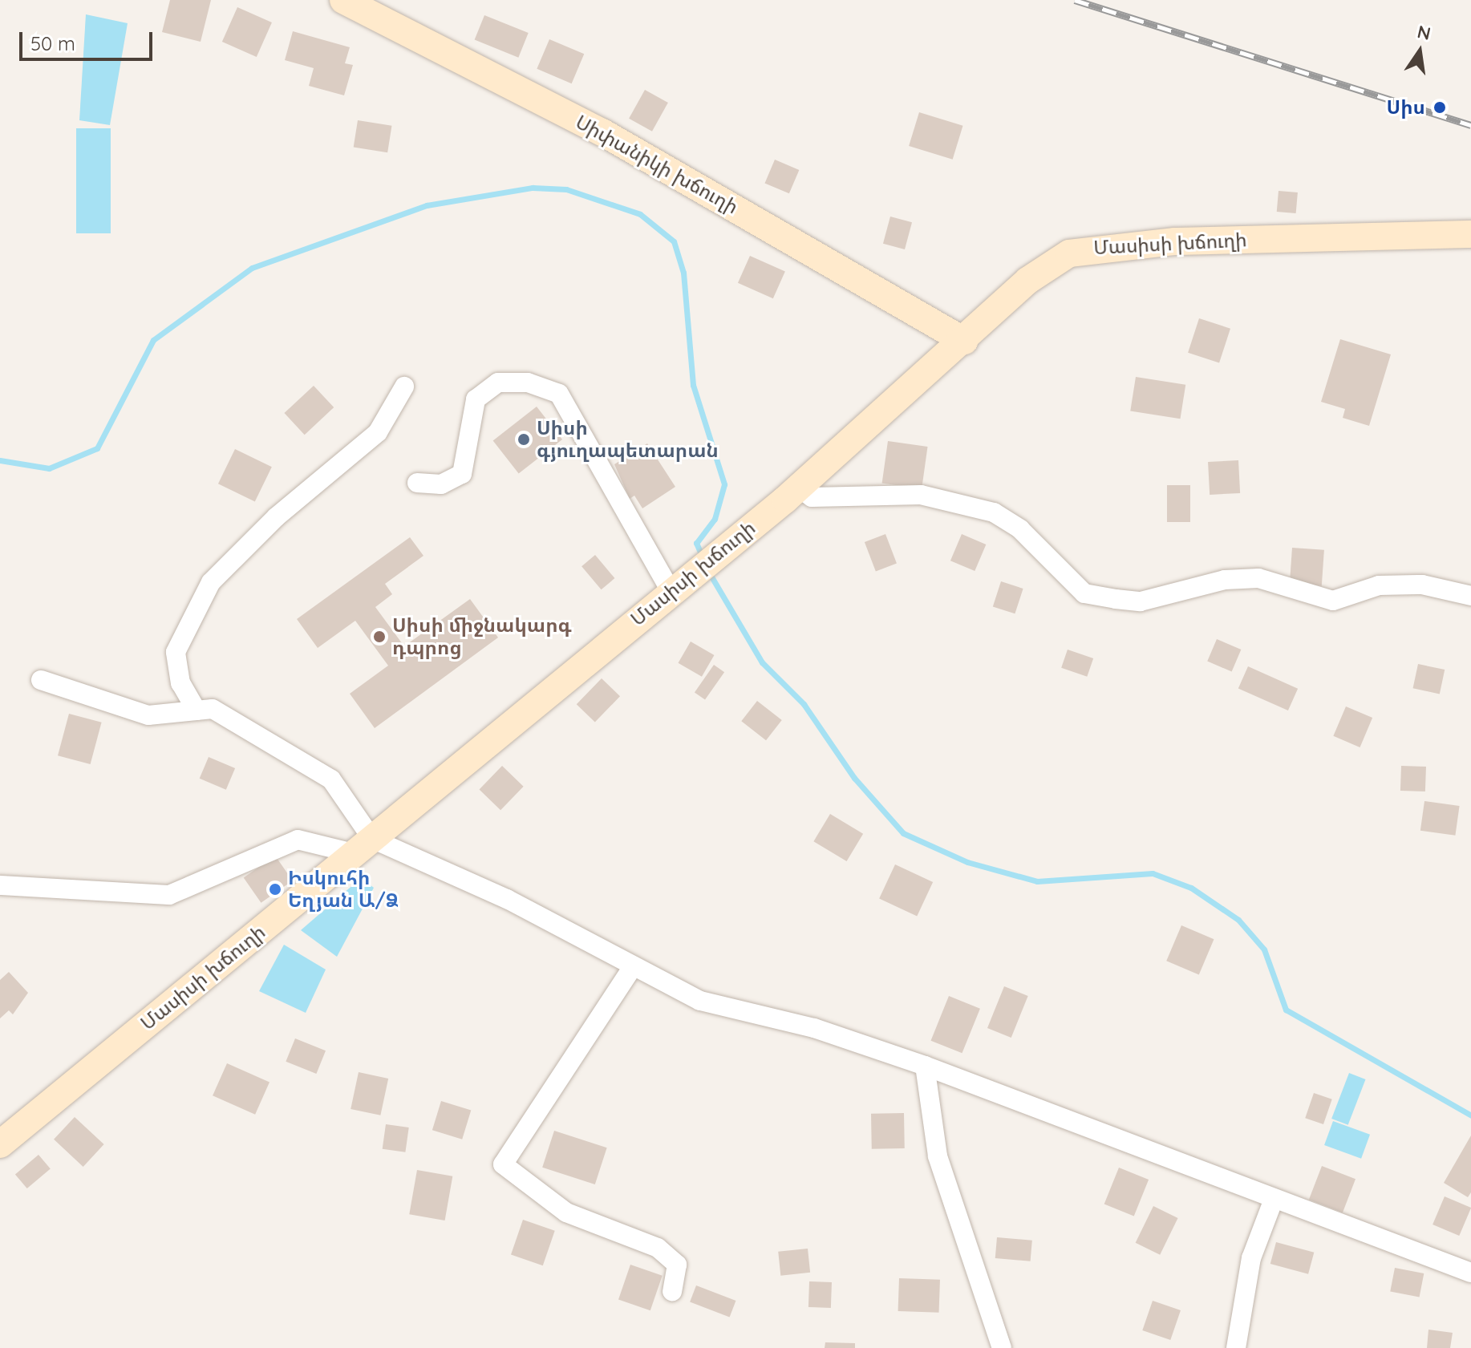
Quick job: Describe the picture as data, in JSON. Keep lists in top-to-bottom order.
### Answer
{
  "streets": {
    "main road": ["Սիփանիկի խճուղի", "Մասիսի խճուղի"]
  },
  "crossings": [
    ["Սիփանիկի խճուղի", "Մասիսի խճուղի"]
  ],
  "places": [
    "Սիս",
    "Սիսի գյուղապետարան",
    "Սիսի միջնակարգ դպրոց",
    "Իսկուհի Եղյան Ա/Ձ"
  ],
  "scale_bar": "50 m",
  "north": "top"
}
